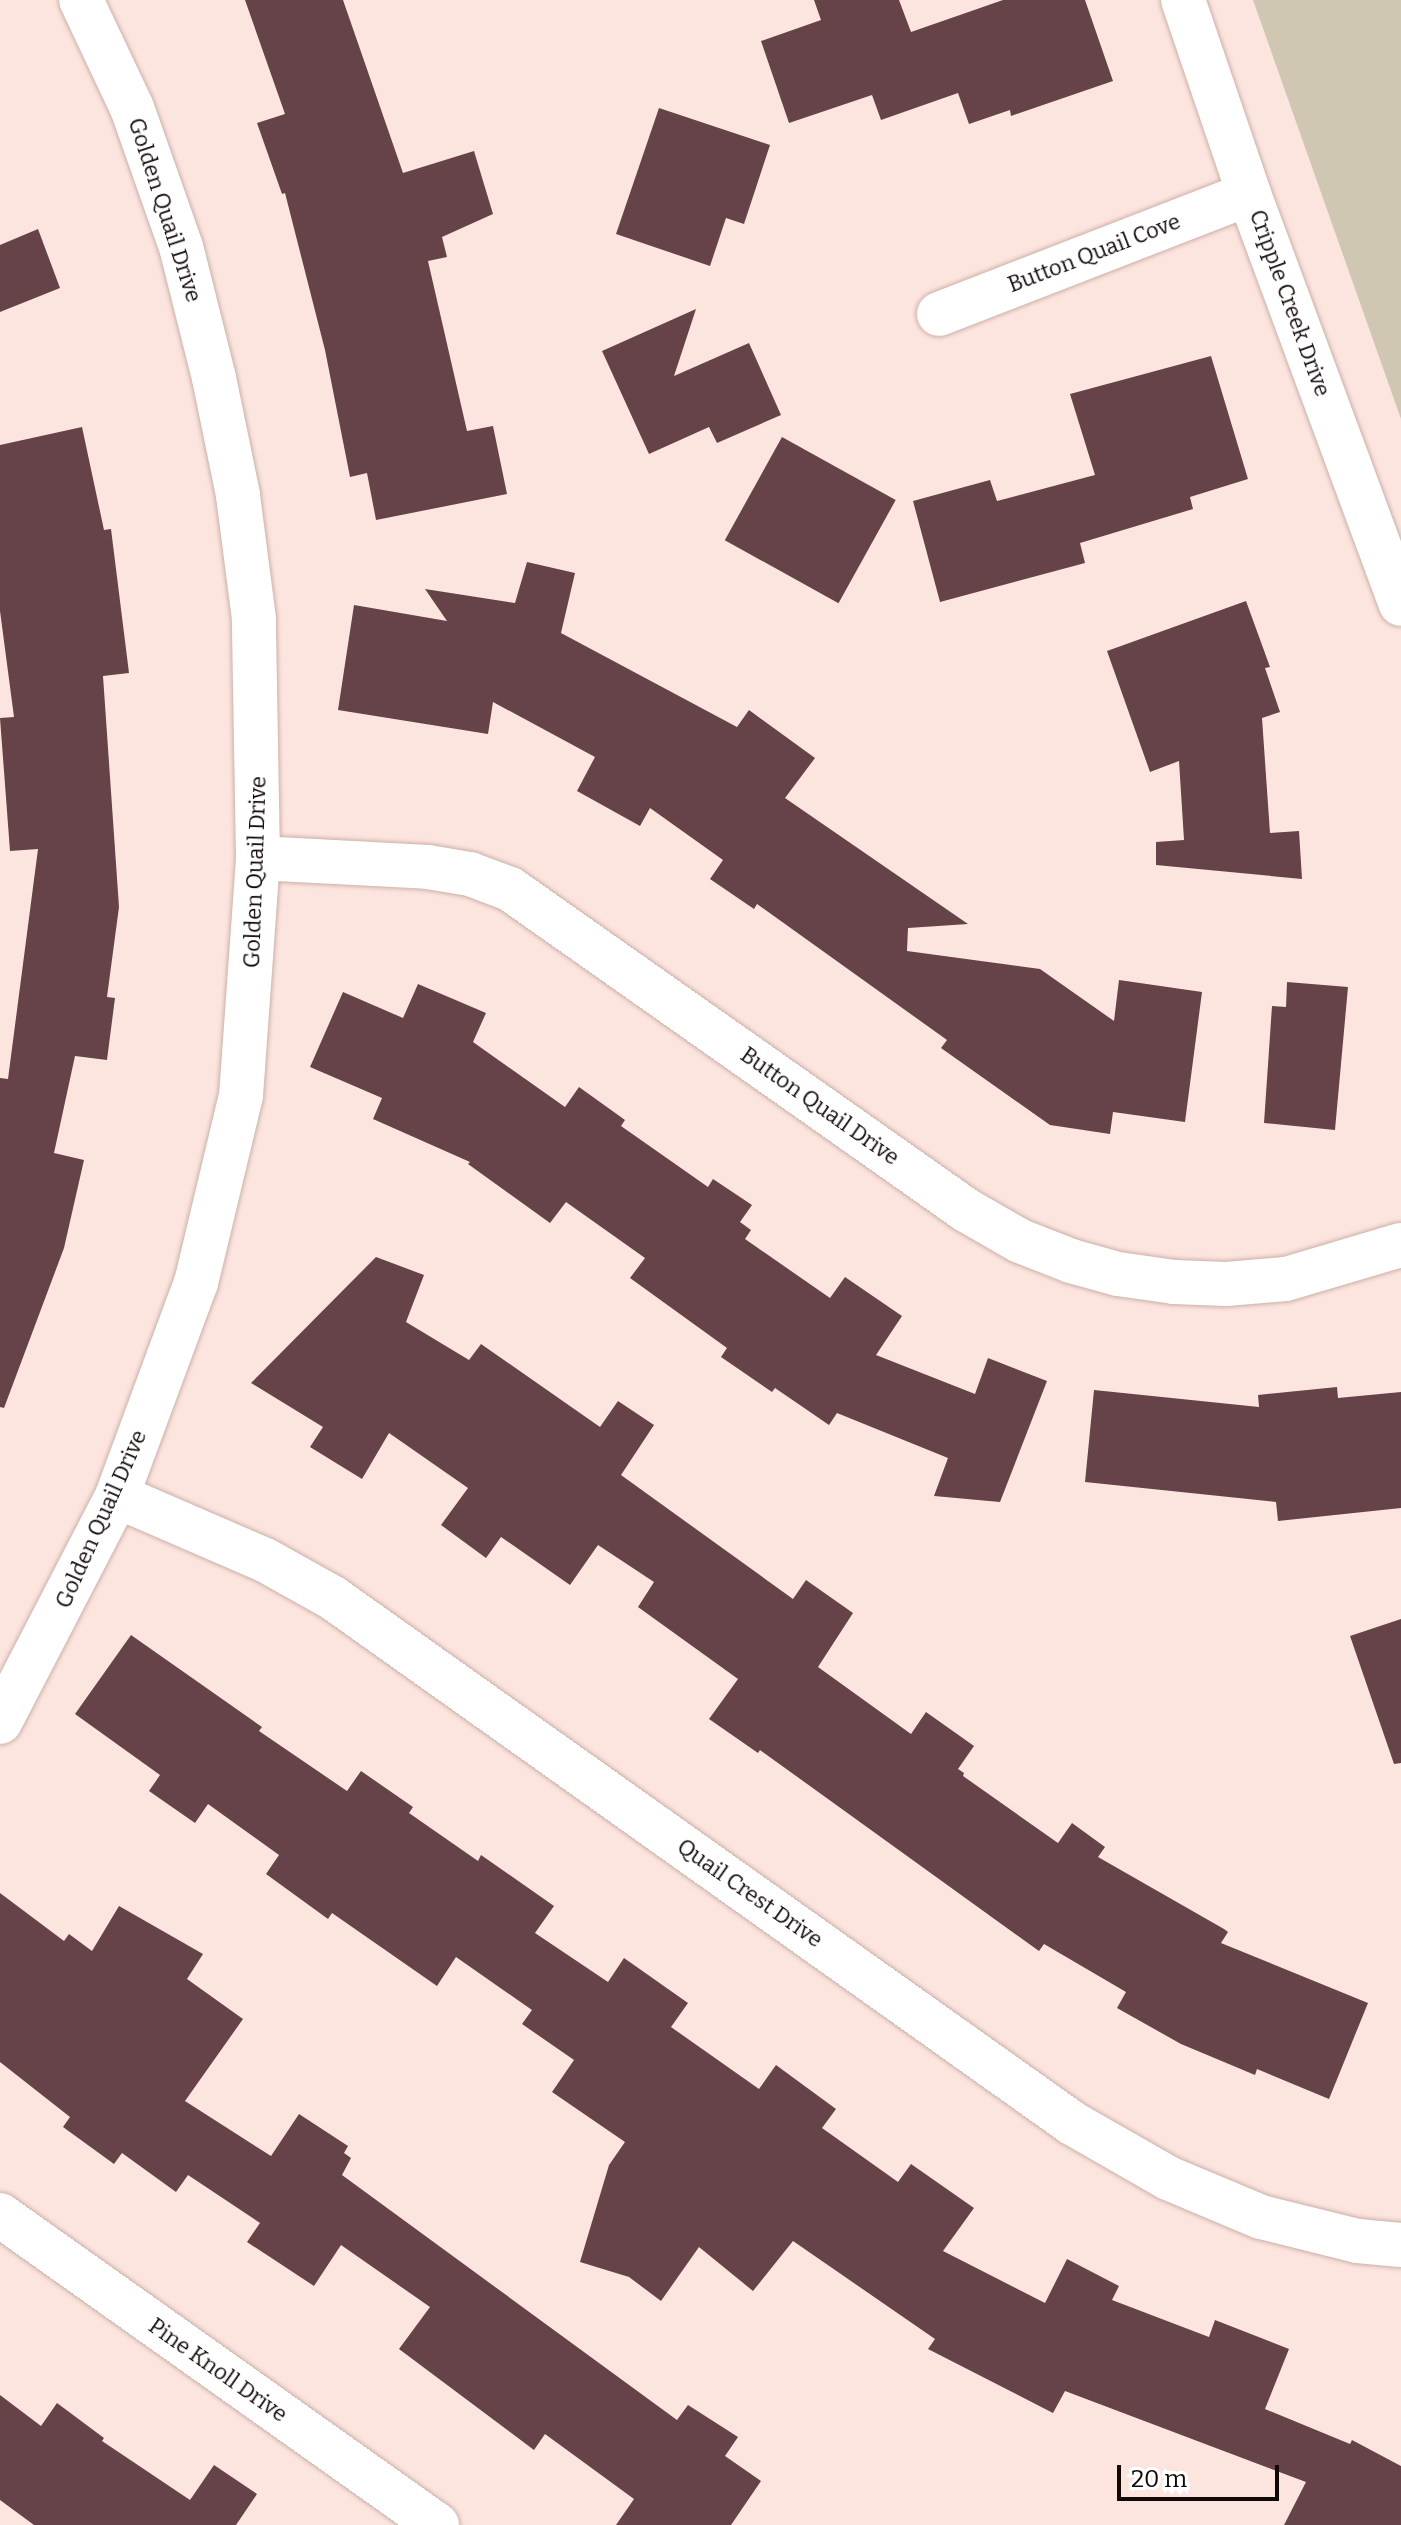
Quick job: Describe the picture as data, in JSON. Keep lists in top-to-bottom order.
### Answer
{
  "streets": {
    "street": [
      "Golden Quail Drive",
      "Button Quail Cove",
      "Cripple Creek Drive",
      "Button Quail Drive",
      "Quail Crest Drive",
      "Pine Knoll Drive"
    ]
  },
  "crossings": [
    ["Golden Quail Drive", "Button Quail Drive"],
    ["Golden Quail Drive", "Quail Crest Drive"],
    ["Button Quail Cove", "Cripple Creek Drive"]
  ],
  "scale_bar": "20 m"
}
